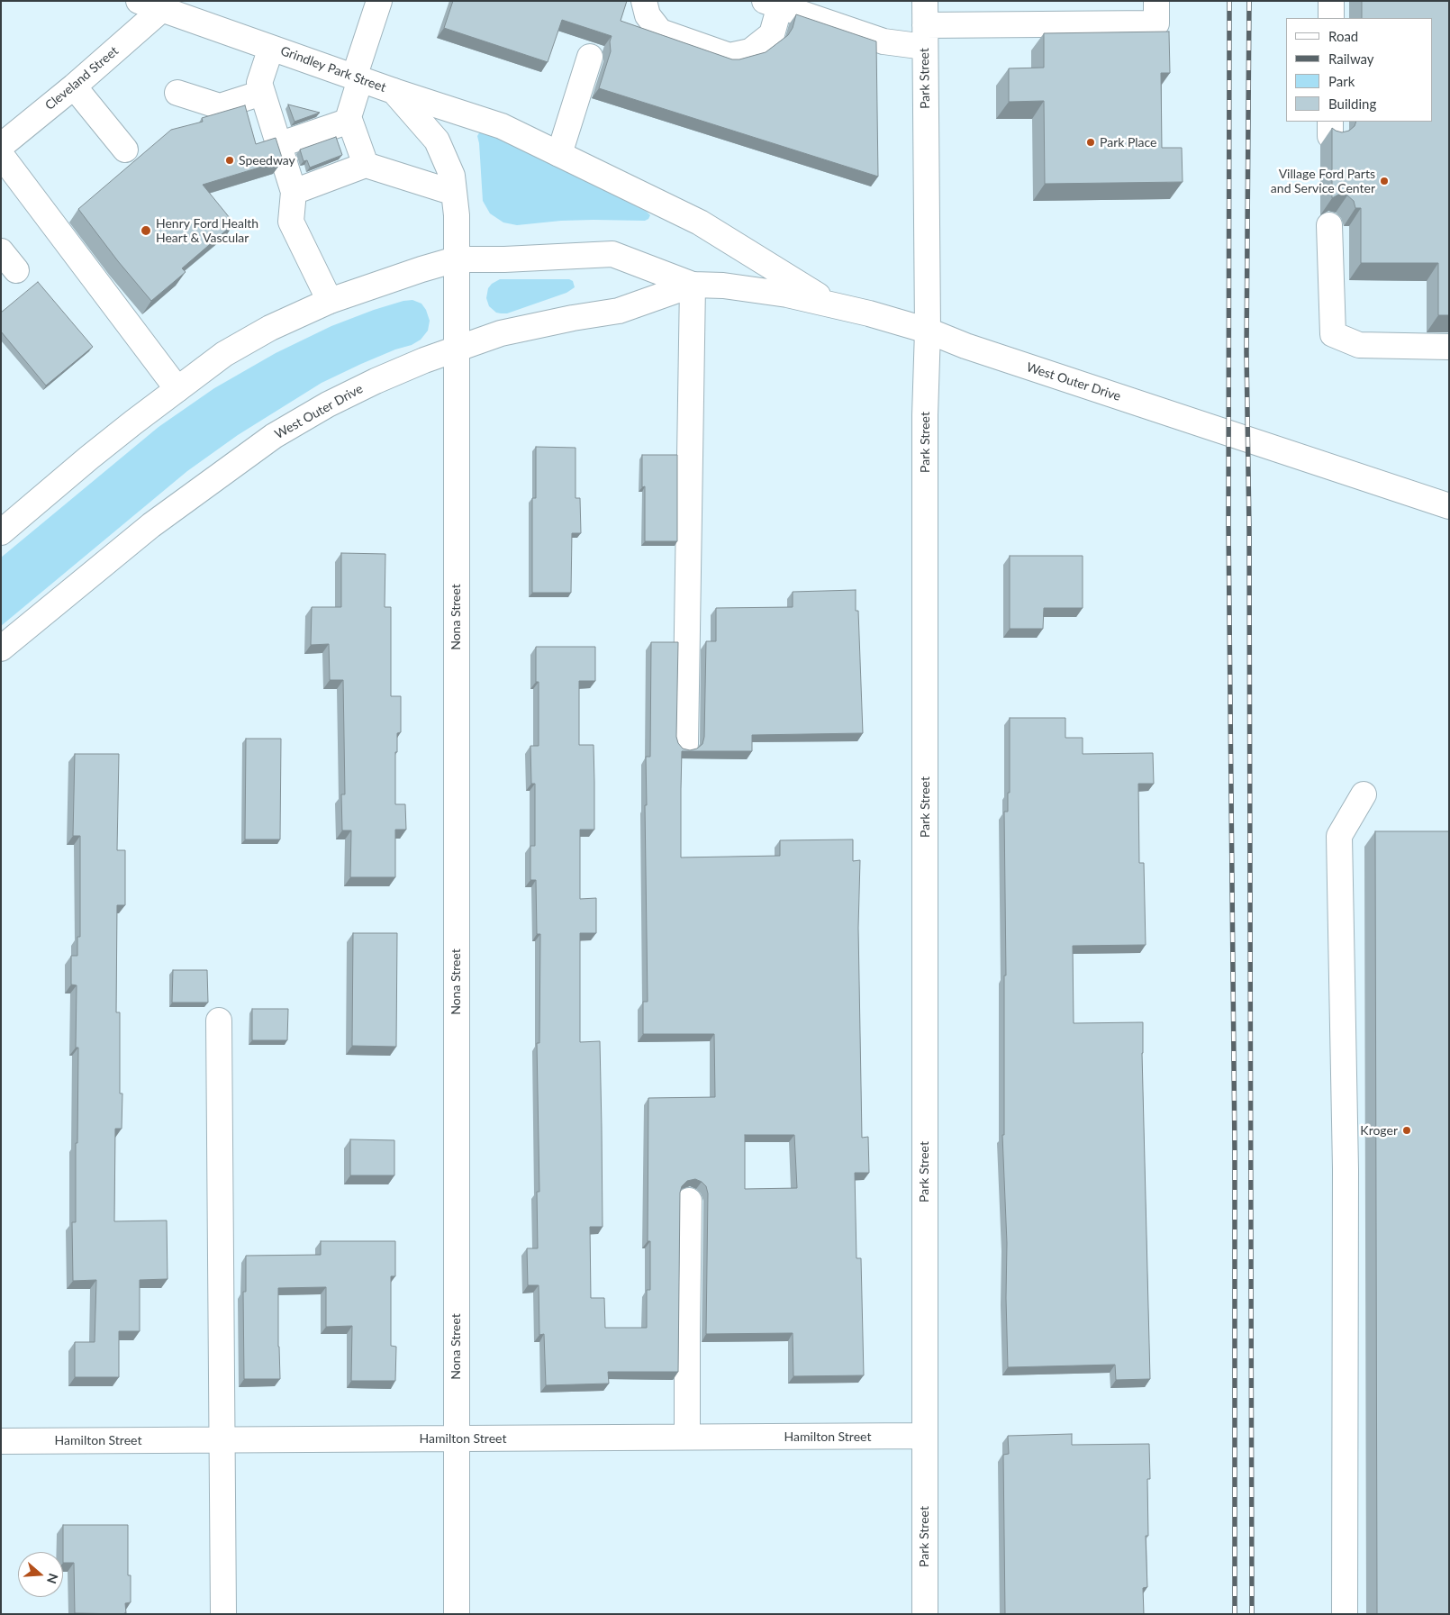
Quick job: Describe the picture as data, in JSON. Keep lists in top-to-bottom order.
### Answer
{
  "streets": {
    "street": [
      "Grindley Park Street",
      "Cleveland Street",
      "Park Street",
      "West Outer Drive",
      "Nona Street",
      "Hamilton Street"
    ]
  },
  "crossings": [
    ["Grindley Park Street", "Cleveland Street"],
    ["Grindley Park Street", "West Outer Drive"],
    ["Grindley Park Street", "Nona Street"],
    ["Park Street", "West Outer Drive"],
    ["Park Street", "Hamilton Street"],
    ["West Outer Drive", "Nona Street"],
    ["Nona Street", "Hamilton Street"]
  ],
  "places": [
    "Park Place",
    "Speedway",
    "Village Ford Parts and Service Center",
    "Henry Ford Health Heart & Vascular",
    "Kroger"
  ],
  "legend": [
    "Road",
    "Railway",
    "Park",
    "Building"
  ],
  "north": "right"
}
